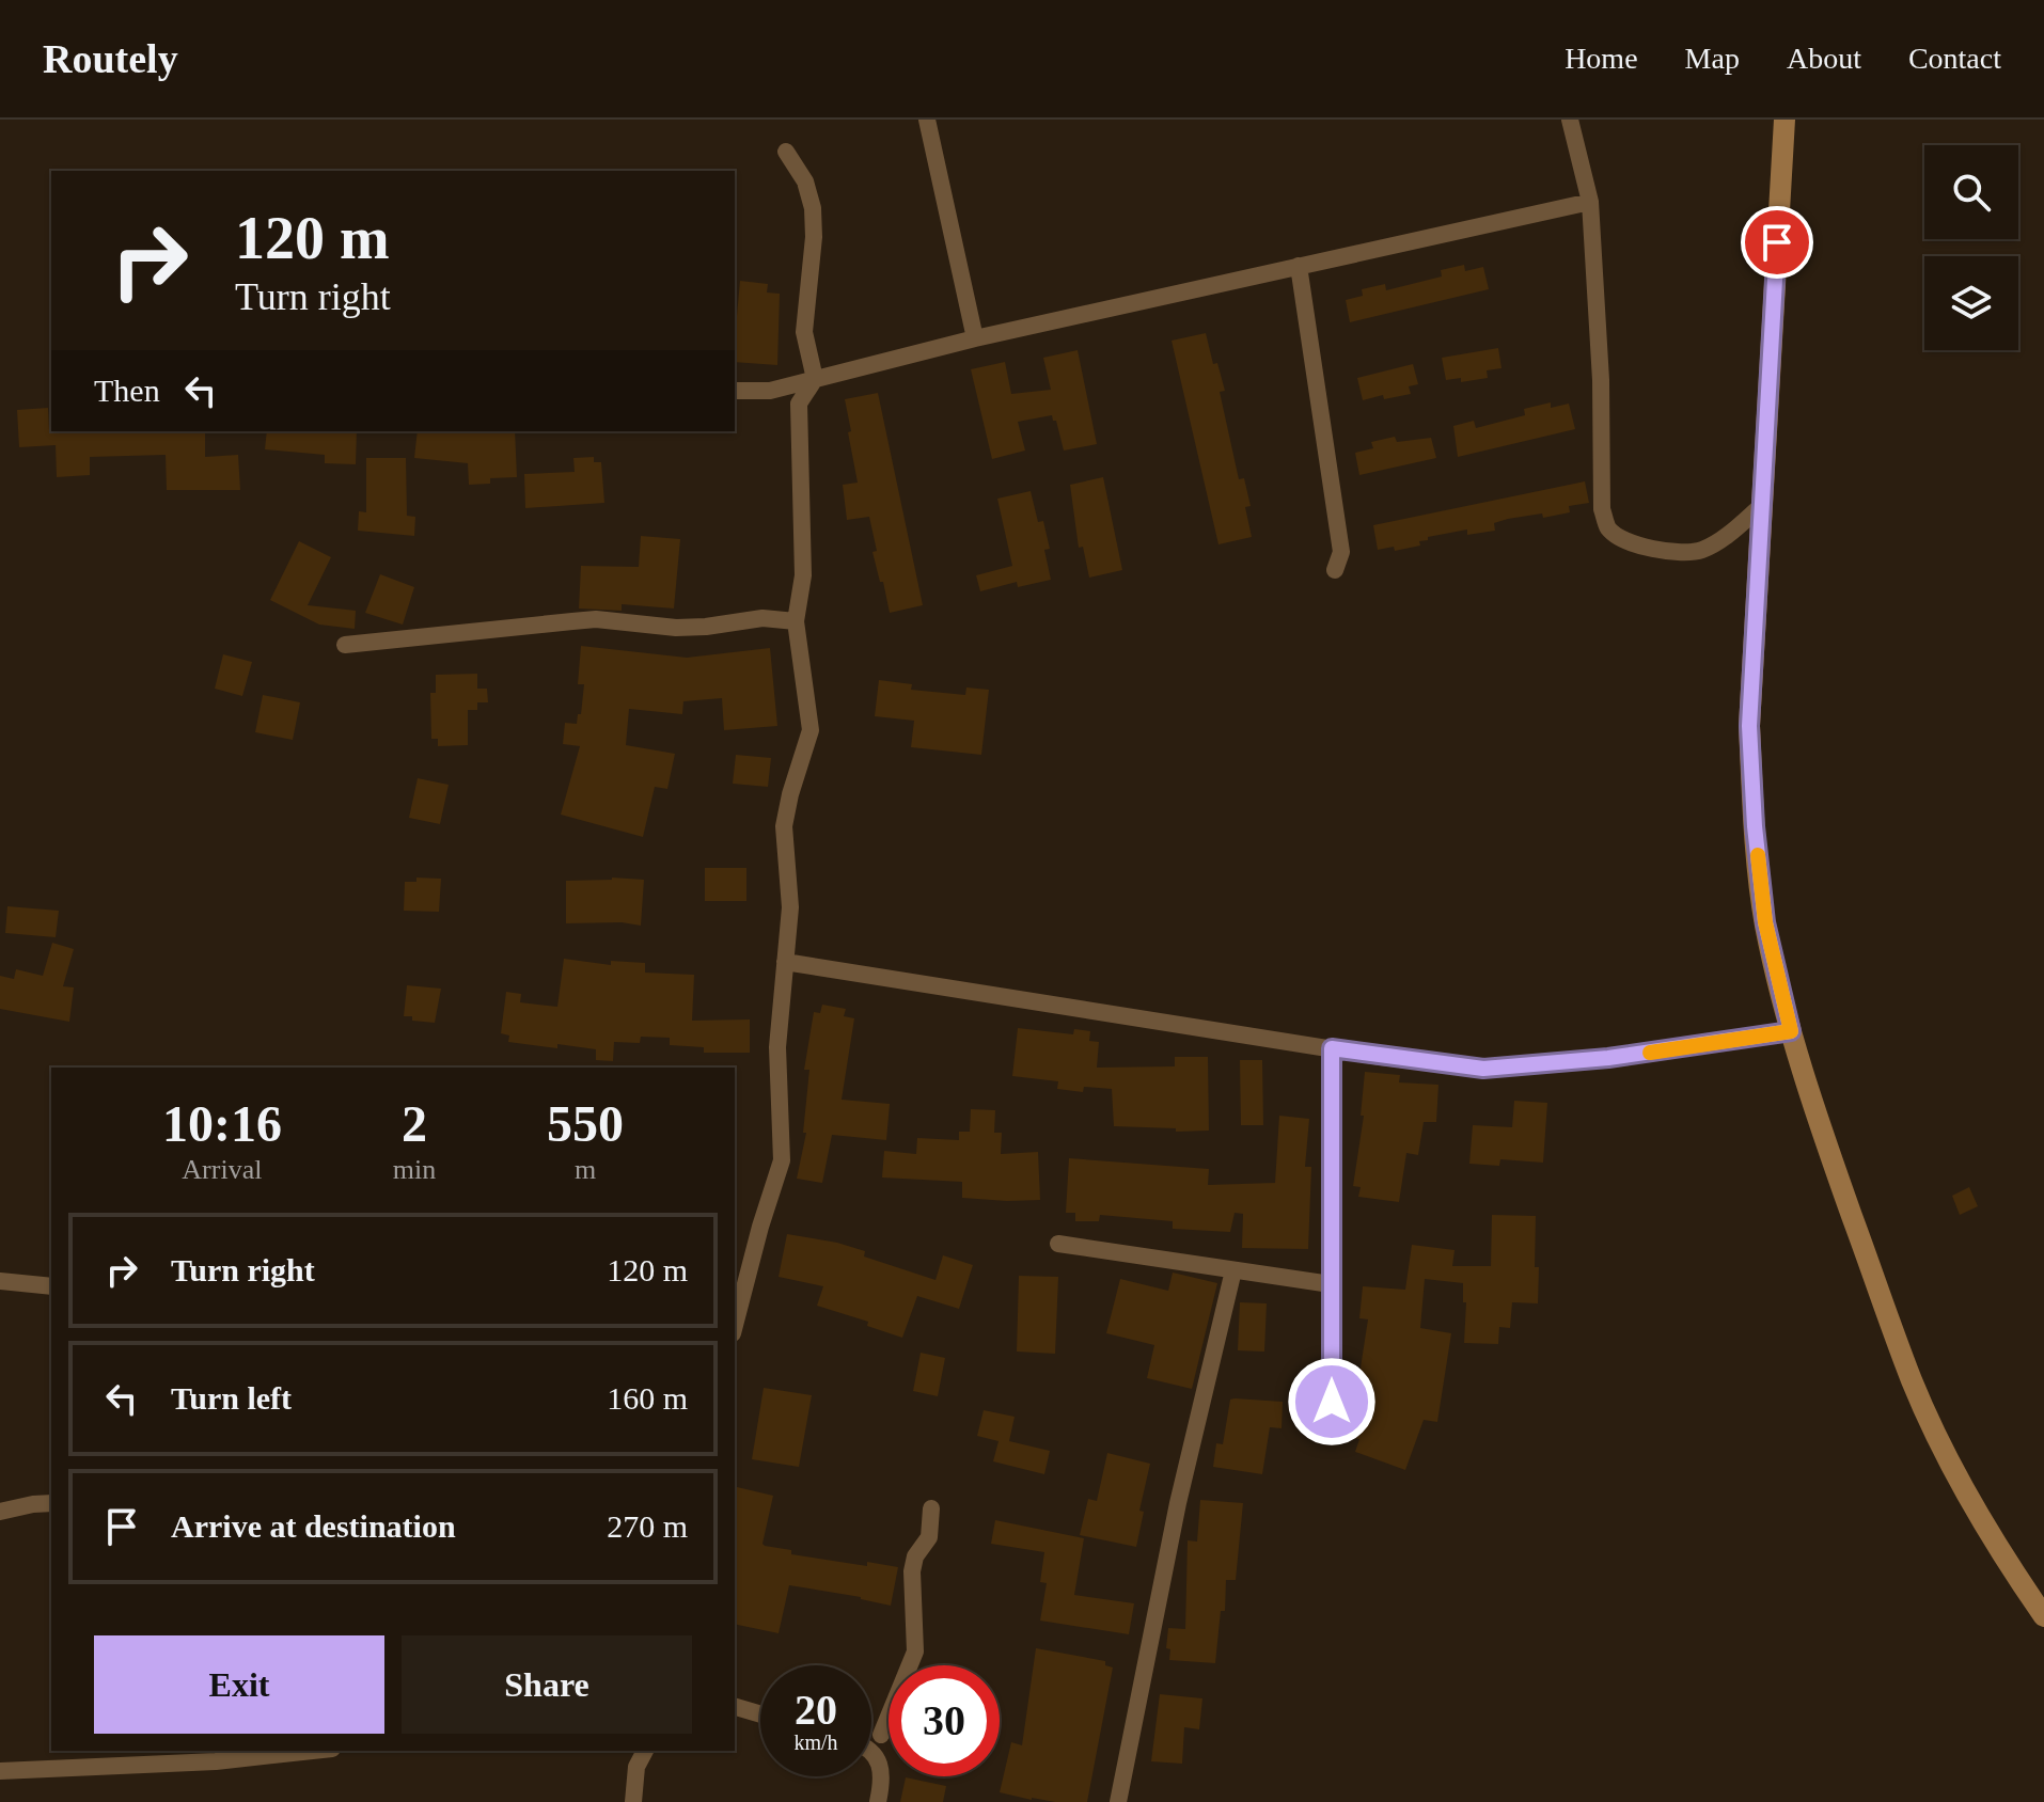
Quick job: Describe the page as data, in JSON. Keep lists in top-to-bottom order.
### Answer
{
  "page": {
    "header": "Routely",
    "nav": [
      "Home",
      "Map",
      "About",
      "Contact"
    ],
    "turn": ["120 m", "Turn right"],
    "then": "Then",
    "eta": [
      "10:16",
      "Arrival",
      "2",
      "min",
      "550",
      "m"
    ],
    "list": [
      {
        "name": "Turn right",
        "value": "120 m"
      },
      {
        "name": "Turn left",
        "value": "160 m"
      },
      {
        "name": "Arrive at destination",
        "value": "270 m"
      }
    ],
    "buttons": ["Exit", "Share"],
    "speed": "20 km/h",
    "limit": "30"
  }
}
